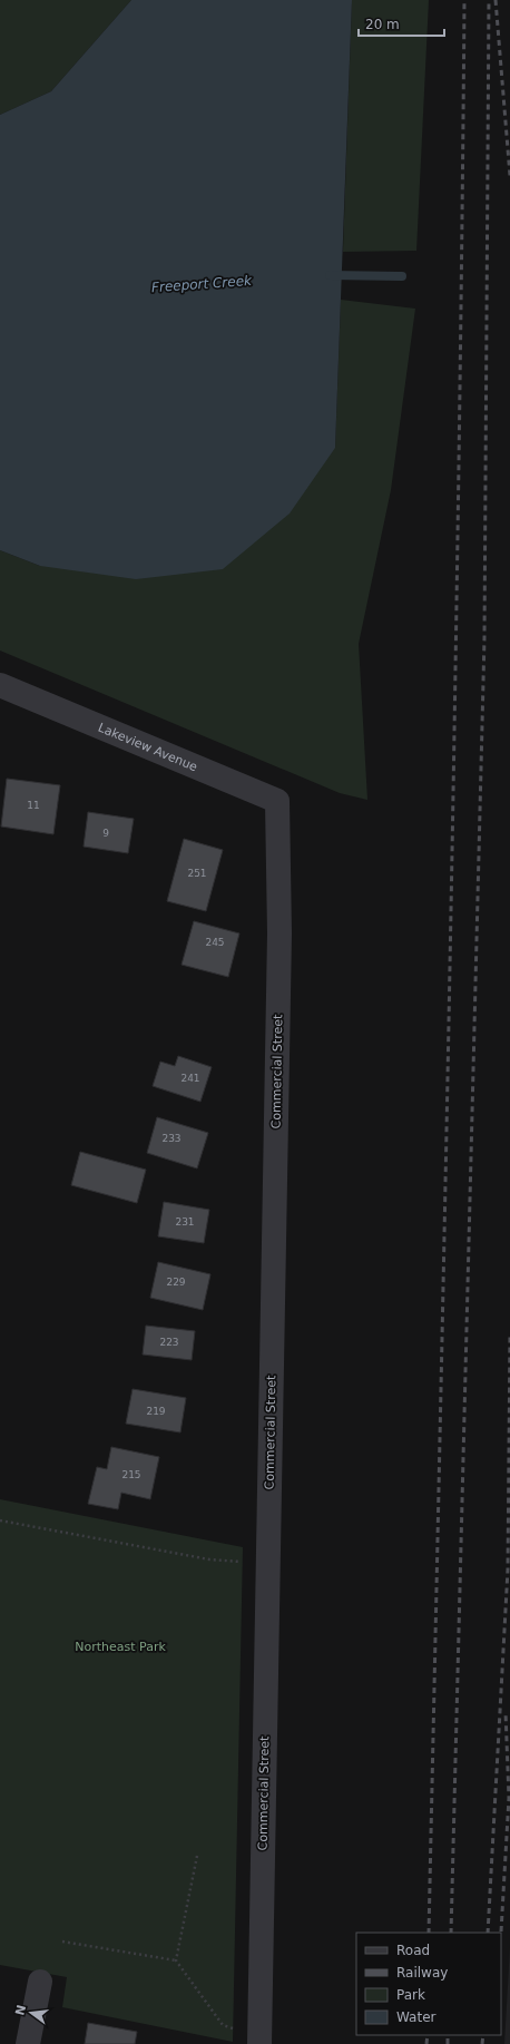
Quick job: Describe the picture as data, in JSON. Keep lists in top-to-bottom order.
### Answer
{
  "streets": {
    "street": ["Lakeview Avenue", "Commercial Street"]
  },
  "crossings": [
    ["Lakeview Avenue", "Commercial Street"]
  ],
  "water": ["Freeport Creek"],
  "parks": ["Northeast Park"],
  "house_numbers": [
    "11",
    "9",
    "251",
    "245",
    "241",
    "233",
    "231",
    "229",
    "223",
    "219",
    "215"
  ],
  "legend": [
    "Road",
    "Railway",
    "Park",
    "Water"
  ],
  "scale_bar": "20 m",
  "north": "left"
}
